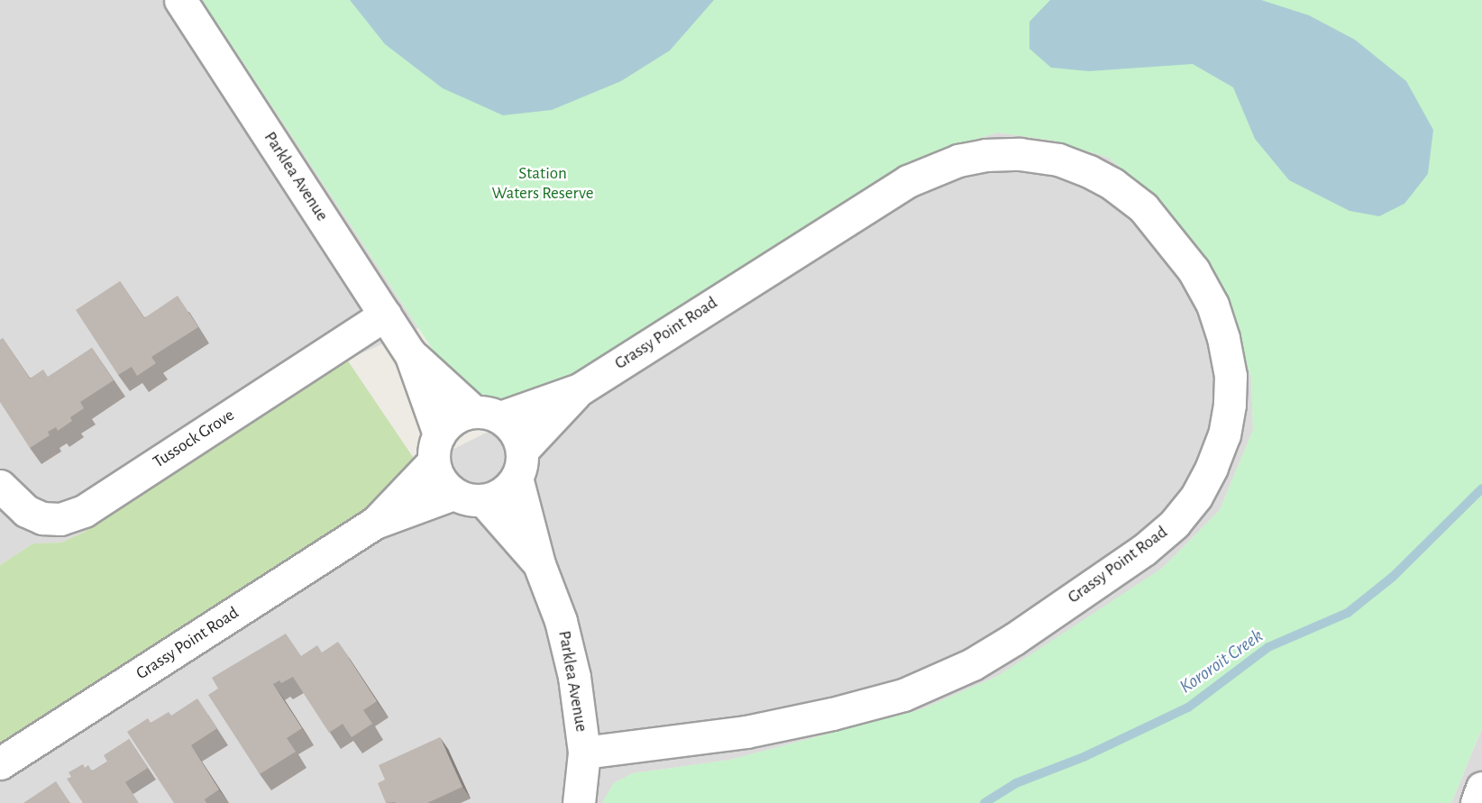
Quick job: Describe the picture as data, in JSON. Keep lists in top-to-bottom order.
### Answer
{
  "streets": {
    "street": ["Parklea Avenue", "Grassy Point Road", "Tussock Grove"]
  },
  "crossings": [
    ["Parklea Avenue", "Grassy Point Road"],
    ["Parklea Avenue", "Tussock Grove"]
  ],
  "water": ["Kororoit Creek"],
  "parks": ["Station Waters Reserve"]
}
